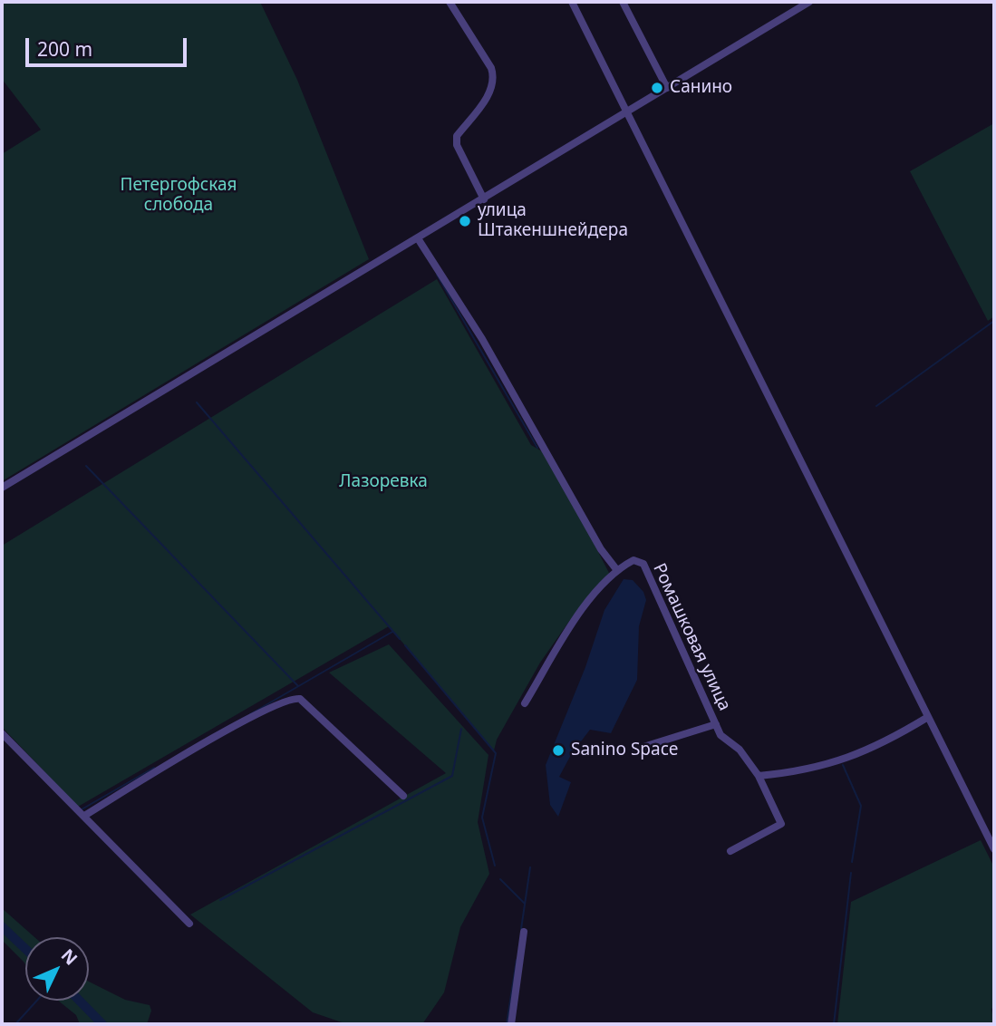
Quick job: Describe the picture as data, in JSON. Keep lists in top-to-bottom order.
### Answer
{
  "streets": {
    "street": ["Ромашковая улица"]
  },
  "parks": ["Петергофская слобода", "Лазоревка"],
  "places": ["Санино", "улица Штакеншнейдера", "Sanino Space"],
  "scale_bar": "200 m",
  "north": "top right"
}
